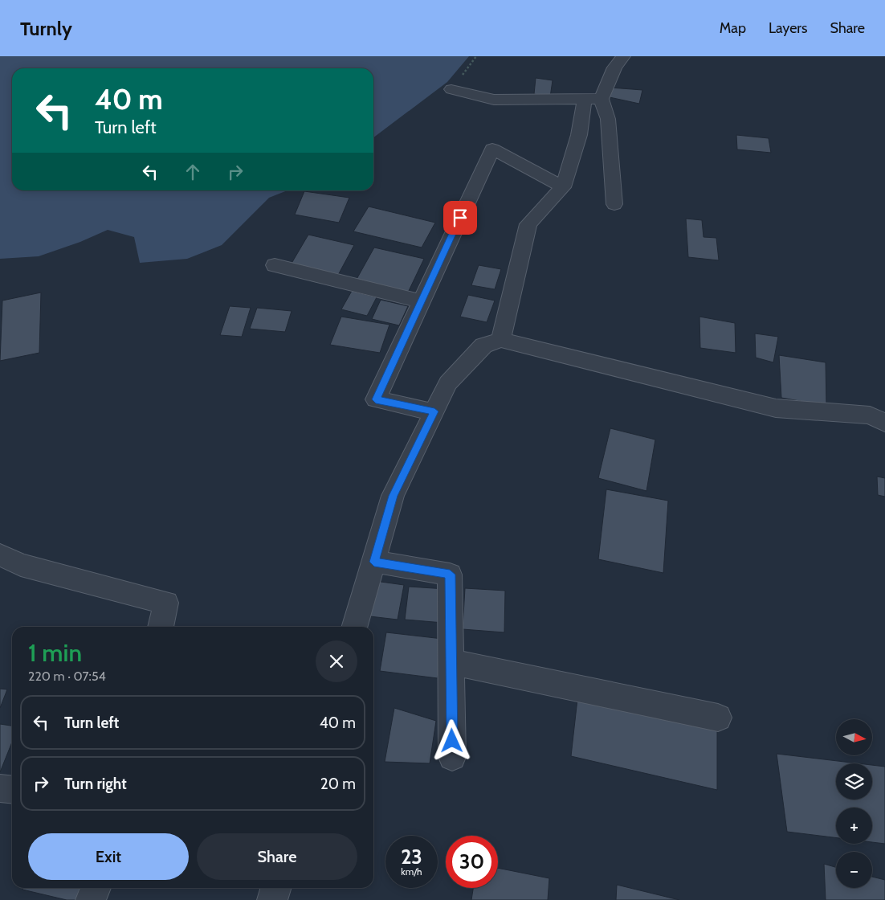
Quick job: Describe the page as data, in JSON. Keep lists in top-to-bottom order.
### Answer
{
  "north": "right",
  "page": {
    "header": "Turnly",
    "nav": ["Map", "Layers", "Share"],
    "turn": ["40 m", "Turn left"],
    "heading": ["1 min", "220 m · 07:54"],
    "list": [
      {
        "name": "Turn left",
        "value": "40 m"
      },
      {
        "name": "Turn right",
        "value": "20 m"
      }
    ],
    "map_buttons": ["+", "−"],
    "buttons": ["Exit", "Share"],
    "speed": "23 km/h",
    "limit": "30"
  }
}
